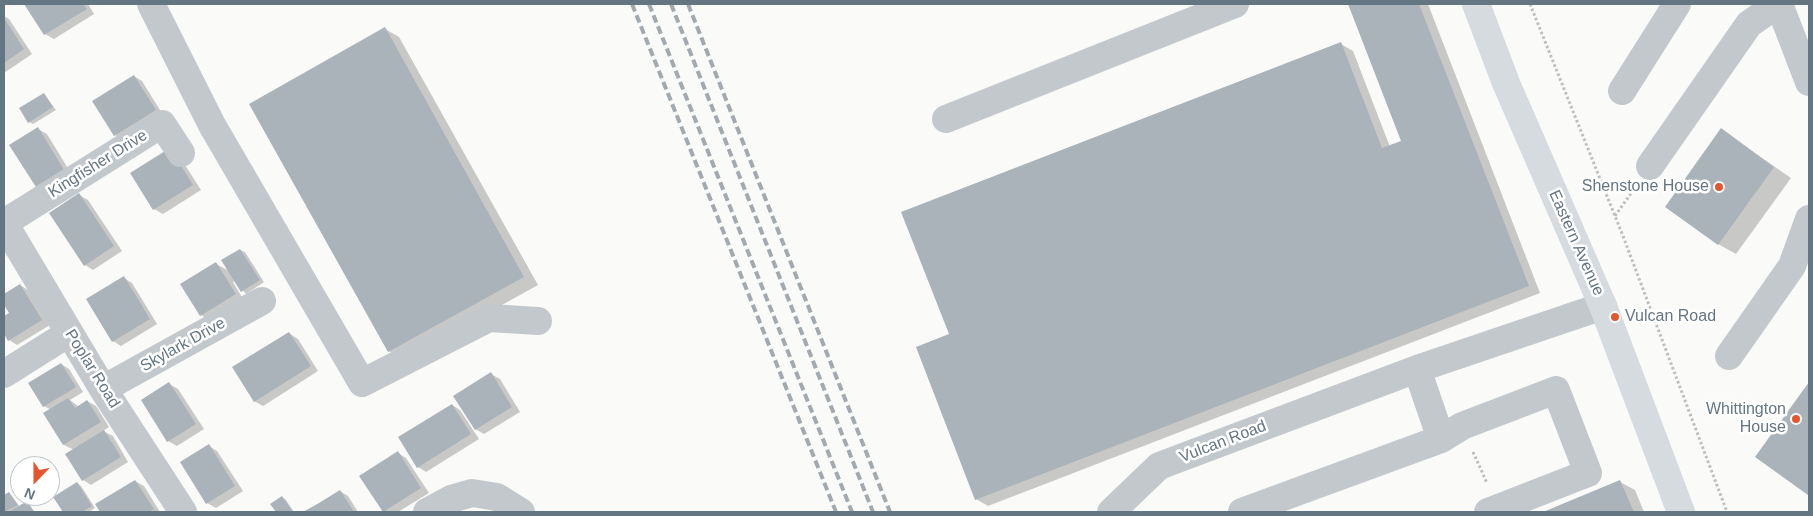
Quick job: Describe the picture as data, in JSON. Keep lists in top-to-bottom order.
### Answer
{
  "streets": {
    "highway": ["Eastern Avenue"],
    "street": [
      "Kingfisher Drive",
      "Skylark Drive",
      "Poplar Road",
      "Vulcan Road"
    ]
  },
  "crossings": [
    ["Kingfisher Drive", "Poplar Road"],
    ["Eastern Avenue", "Vulcan Road"],
    ["Skylark Drive", "Poplar Road"]
  ],
  "places": ["Shenstone House", "Vulcan Road", "Whittington House"],
  "north": "bottom"
}
